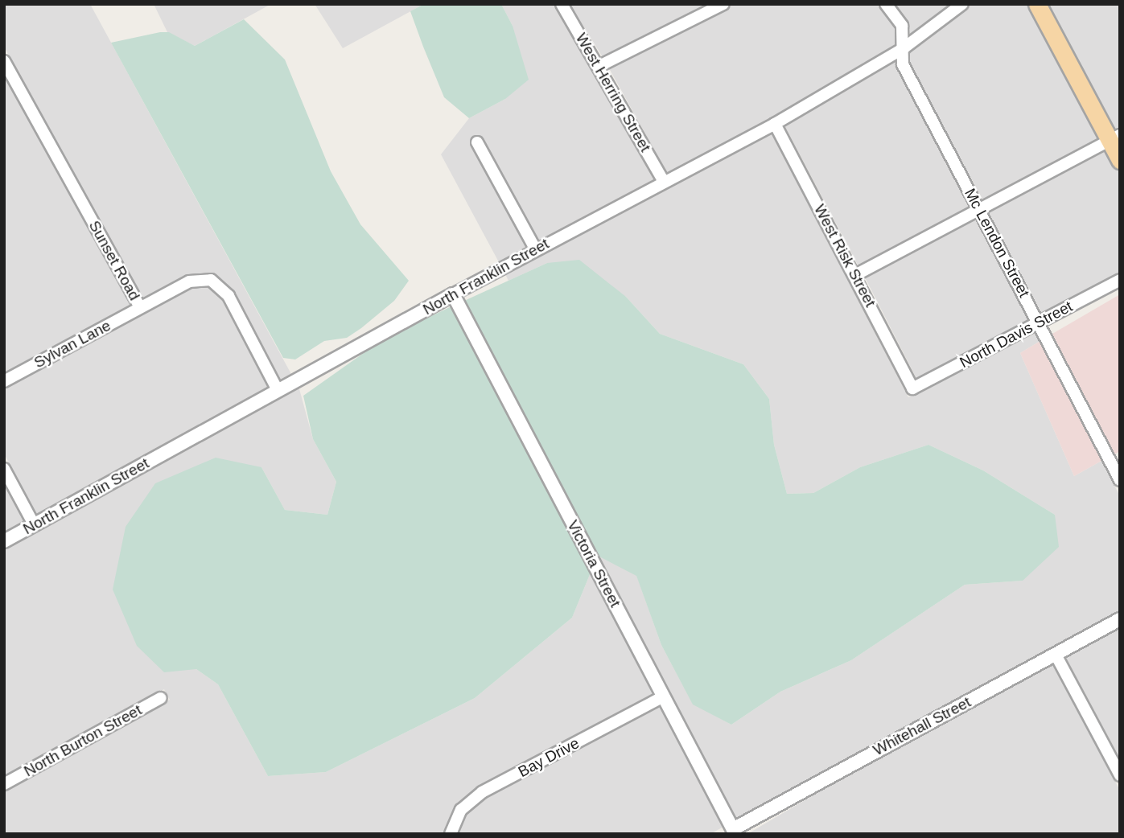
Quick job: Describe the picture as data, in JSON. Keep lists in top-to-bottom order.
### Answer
{
  "streets": {
    "street": [
      "West Herring Street",
      "Mc Lendon Street",
      "West Risk Street",
      "Sunset Road",
      "North Franklin Street",
      "North Davis Street",
      "Sylvan Lane",
      "Victoria Street",
      "Whitehall Street",
      "North Burton Street",
      "Bay Drive"
    ]
  },
  "crossings": [
    ["West Herring Street", "North Franklin Street"],
    ["Mc Lendon Street", "North Franklin Street"],
    ["Mc Lendon Street", "North Davis Street"],
    ["West Risk Street", "North Franklin Street"],
    ["West Risk Street", "North Davis Street"],
    ["Sunset Road", "North Franklin Street"],
    ["Sunset Road", "Sylvan Lane"],
    ["North Franklin Street", "Victoria Street"],
    ["Victoria Street", "Whitehall Street"],
    ["Victoria Street", "Bay Drive"]
  ]
}
